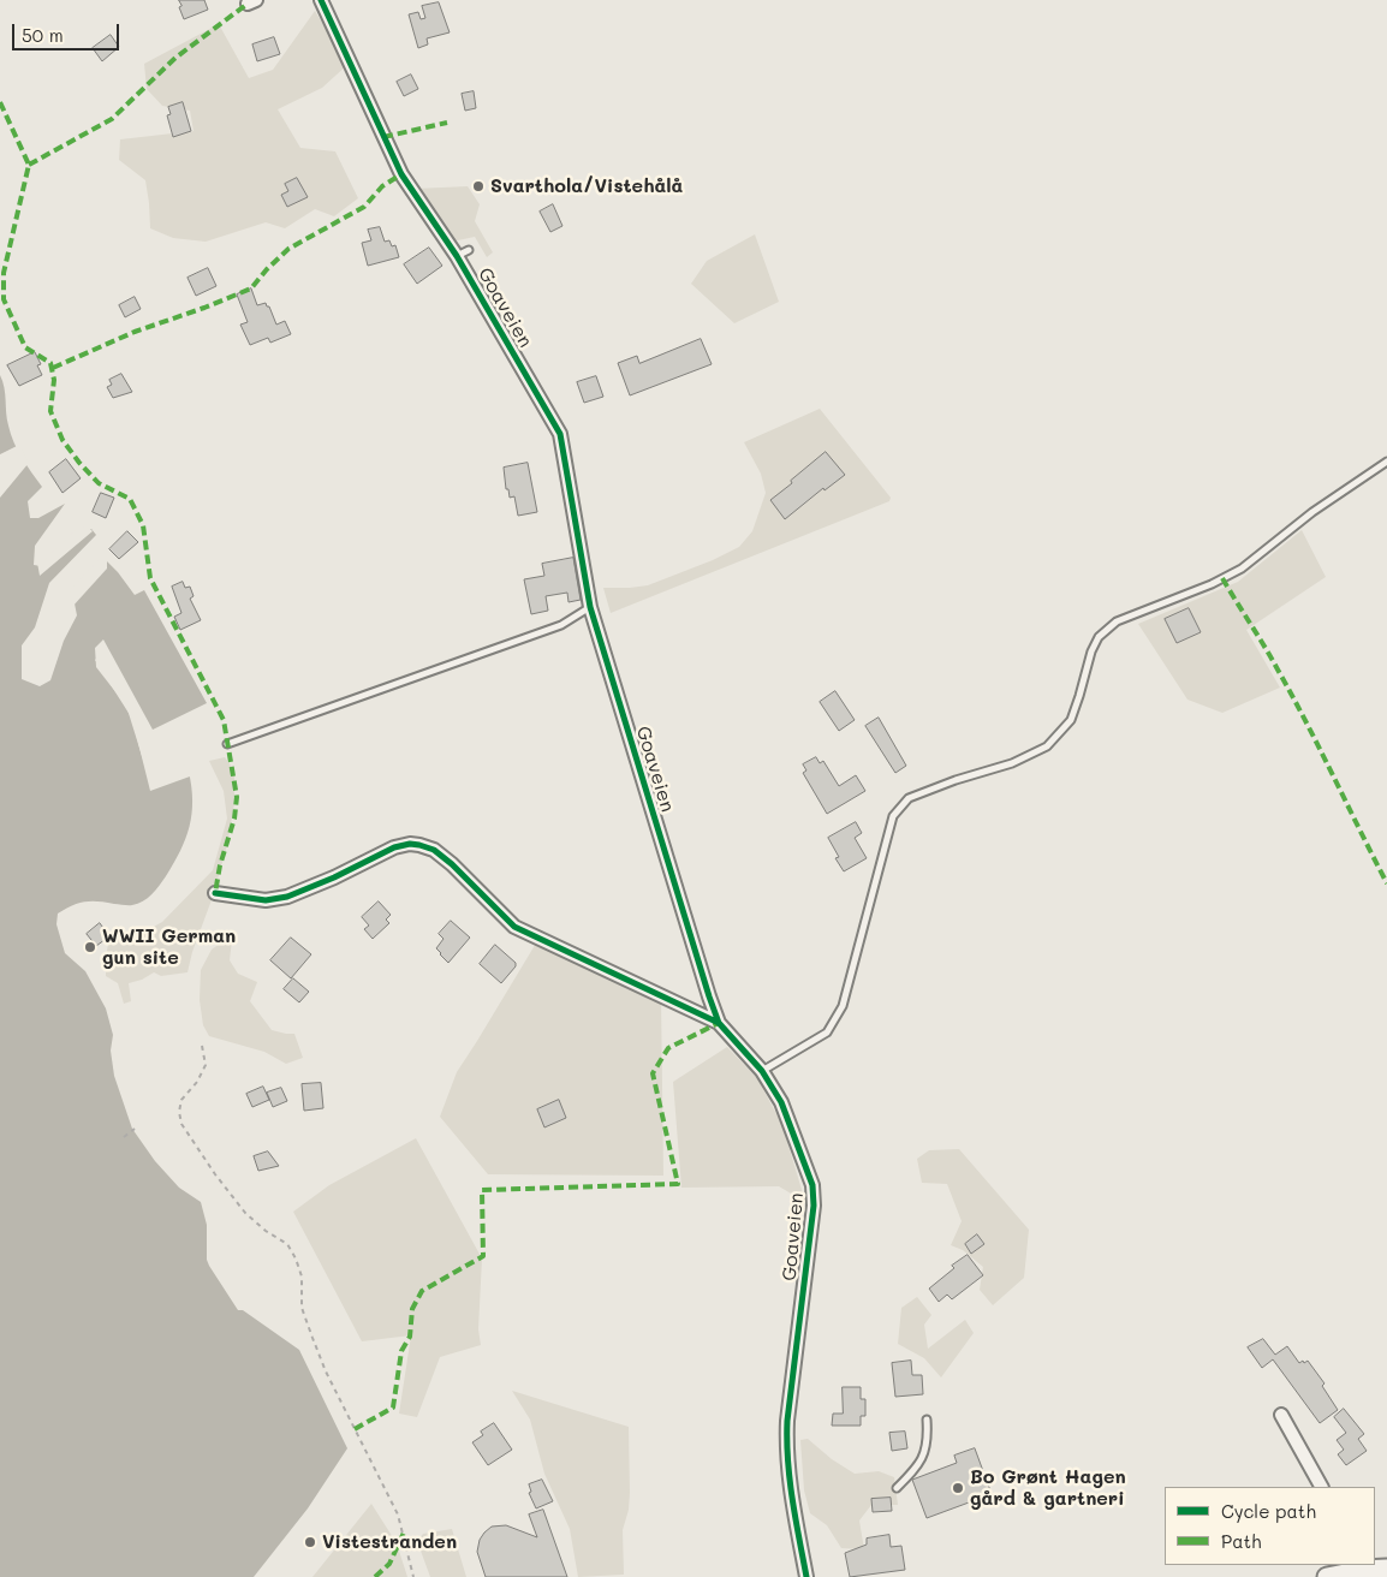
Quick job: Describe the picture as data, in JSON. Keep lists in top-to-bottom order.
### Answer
{
  "streets": {
    "street": ["Goaveien"]
  },
  "places": [
    "Svarthola/Vistehålå",
    "WWII German gun site",
    "Bo Grønt Hagen gård & gartneri",
    "Vistestranden"
  ],
  "legend": ["Cycle path", "Path"],
  "scale_bar": "50 m"
}
